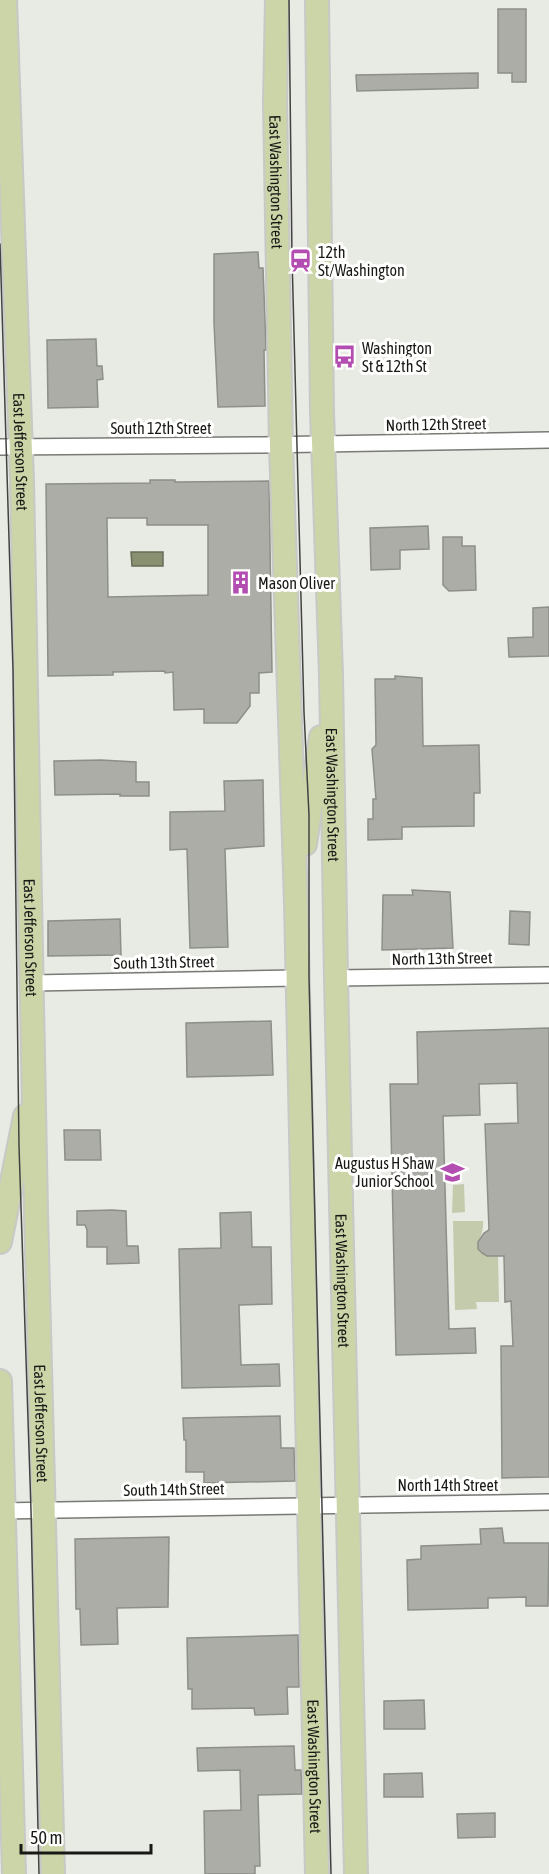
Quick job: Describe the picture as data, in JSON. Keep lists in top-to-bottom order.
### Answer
{
  "streets": {
    "main road": ["East Washington Street", "East Jefferson Street"],
    "street": [
      "North 12th Street",
      "South 12th Street",
      "North 13th Street",
      "South 13th Street",
      "North 14th Street",
      "South 14th Street"
    ]
  },
  "crossings": [
    ["East Washington Street", "North 12th Street"],
    ["East Washington Street", "South 12th Street"],
    ["East Washington Street", "North 13th Street"],
    ["East Washington Street", "South 13th Street"],
    ["East Washington Street", "North 14th Street"],
    ["East Washington Street", "South 14th Street"],
    ["North 12th Street", "South 12th Street"],
    ["South 12th Street", "East Jefferson Street"],
    ["East Jefferson Street", "South 13th Street"],
    ["East Jefferson Street", "South 14th Street"],
    ["North 14th Street", "South 14th Street"]
  ],
  "places": {
    "station": ["12th St/Washington"],
    "bus stop": ["Washington St & 12th St"],
    "building": ["Mason Oliver"],
    "school or university": ["Augustus H Shaw Junior School"]
  },
  "scale_bar": "50 m"
}
